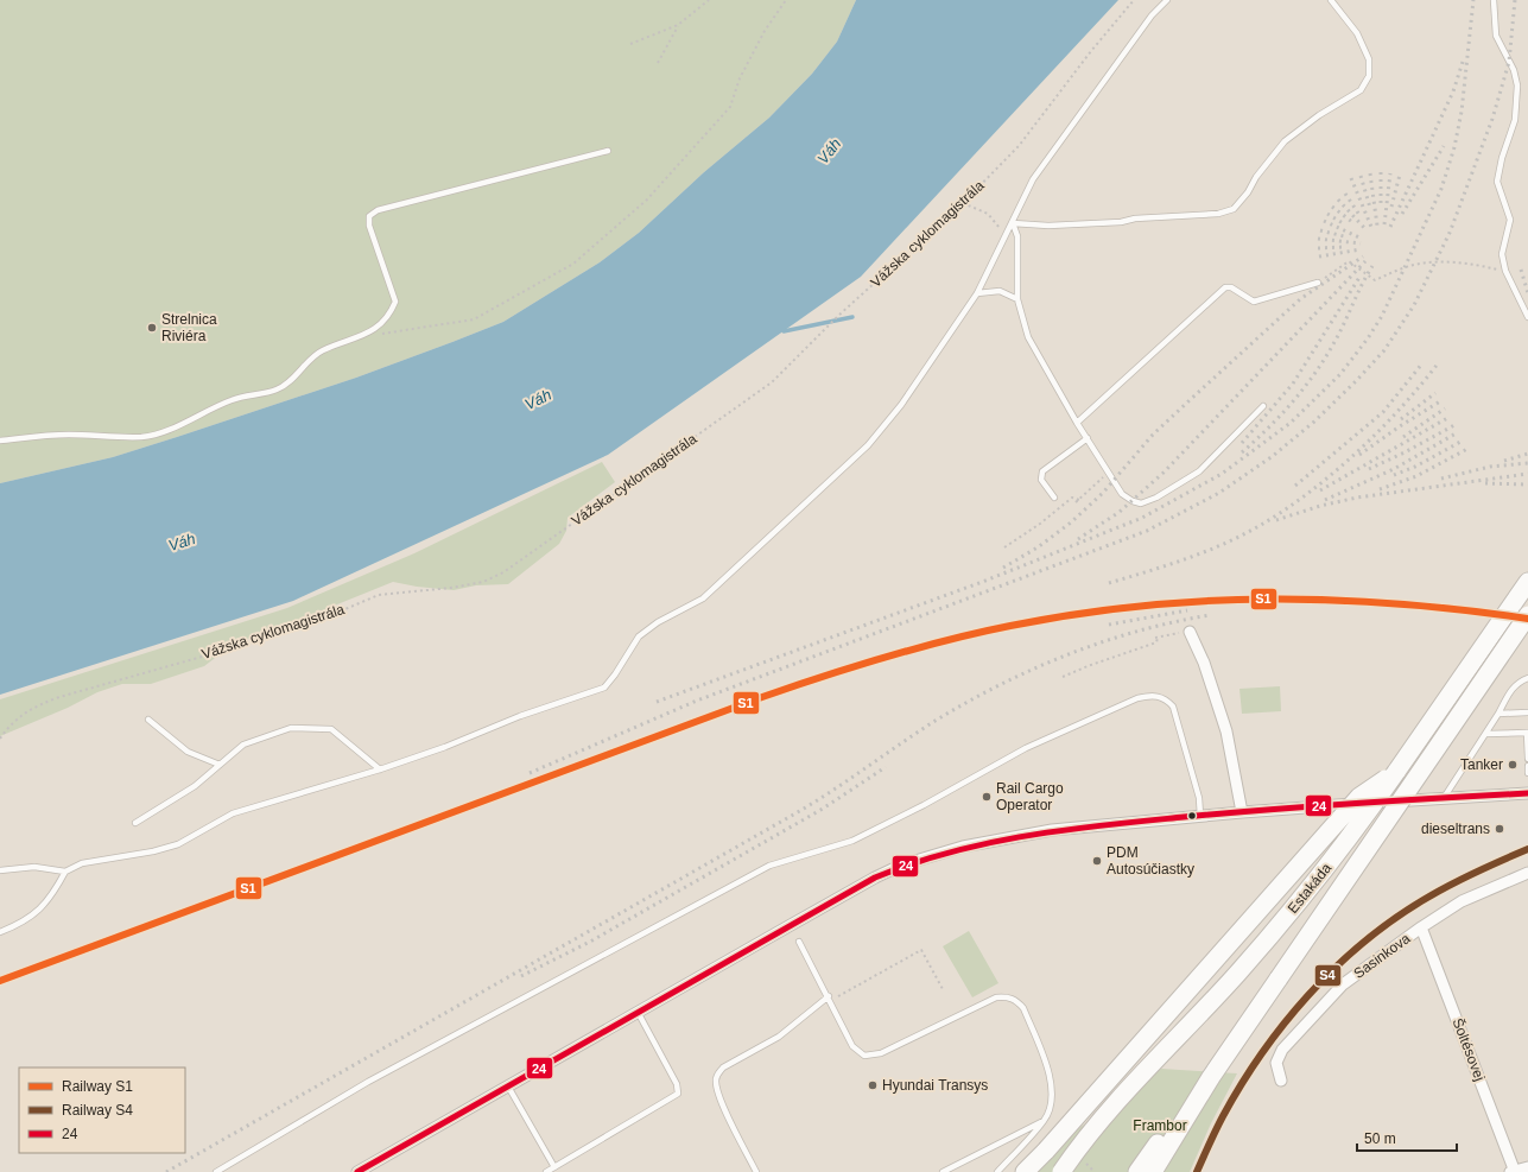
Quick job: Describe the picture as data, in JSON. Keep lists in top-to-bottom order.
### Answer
{
  "streets": {
    "main road": ["Estakáda"],
    "street": ["Sasinkova", "Šoltésovej"],
    "path": ["Vážska cyklomagistrála"]
  },
  "crossings": [
    ["Sasinkova", "Šoltésovej"]
  ],
  "water": ["Váh"],
  "parks": ["Frambor"],
  "places": [
    "Strelnica Riviéra",
    "Tanker",
    "Rail Cargo Operator",
    "dieseltrans",
    "PDM Autosúčiastky",
    "Hyundai Transys"
  ],
  "lines": ["rail line S1", "transit line 24", "rail line S4"],
  "legend": ["Railway S1", "Railway S4", "24"],
  "scale_bar": "50 m"
}
